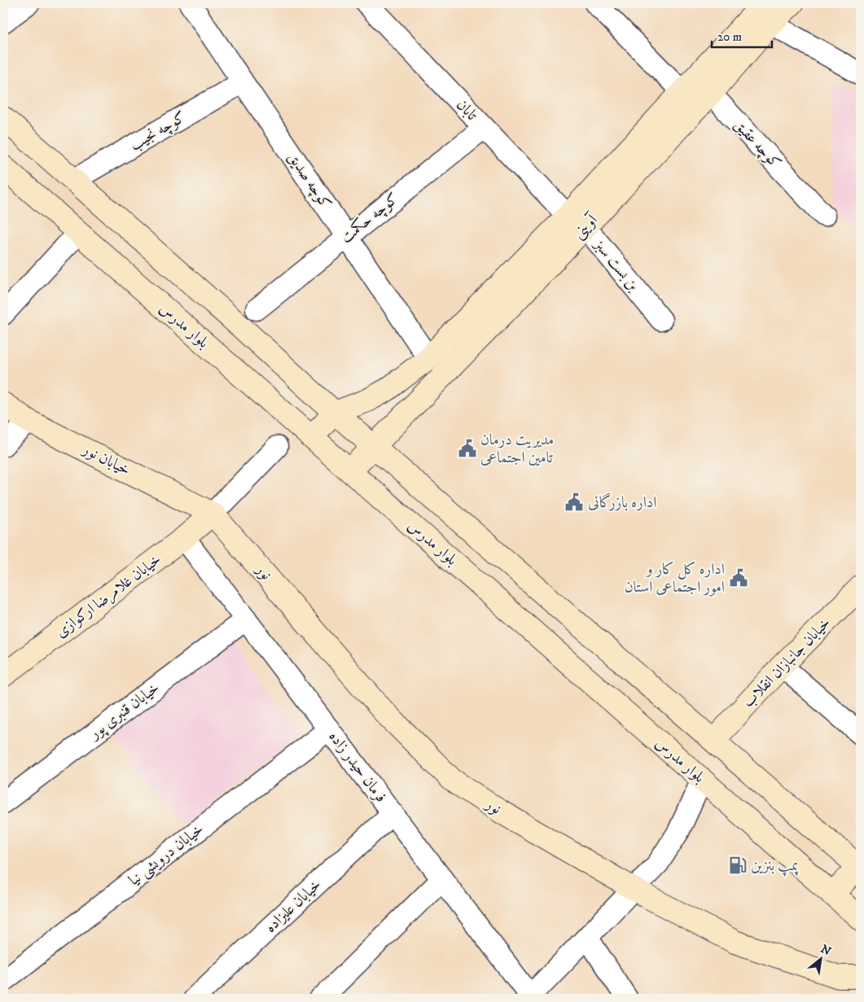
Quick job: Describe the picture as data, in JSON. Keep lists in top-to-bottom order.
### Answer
{
  "streets": {
    "street": [
      "تابان",
      "کوچه نجیب",
      "کوچه عقیق",
      "کوچه صدیق",
      "کوچه حکمت",
      "آوینی",
      "بن بست سبز",
      "بلوار مدرس",
      "خیابان نور",
      "نور",
      "خیابان غلامرضا ارکوازی",
      "خیابان جانبازان انقلاب",
      "خیابان قنبری پور",
      "فرمان حیدر زاده",
      "خیابان درویشی نیا",
      "خیابان علیزاده"
    ]
  },
  "crossings": [
    ["تابان", "کوچه حکمت"],
    ["تابان", "آوینی"],
    ["تابان", "بن بست سبز"],
    ["کوچه نجیب", "کوچه صدیق"],
    ["کوچه عقیق", "آوینی"],
    ["کوچه صدیق", "کوچه حکمت"],
    ["کوچه صدیق", "آوینی"],
    ["آوینی", "بن بست سبز"],
    ["آوینی", "بلوار مدرس"],
    ["خیابان نور", "نور"],
    ["خیابان نور", "خیابان غلامرضا ارکوازی"],
    ["نور", "خیابان غلامرضا ارکوازی"],
    ["خیابان غلامرضا ارکوازی", "فرمان حیدر زاده"],
    ["خیابان قنبری پور", "فرمان حیدر زاده"],
    ["فرمان حیدر زاده", "خیابان درویشی نیا"],
    ["فرمان حیدر زاده", "خیابان علیزاده"]
  ],
  "places": {
    "public building": ["مدیریت درمان تامین اجتماعی", "اداره بازرگانی", "اداره کل کار و امور اجتماعی استان"],
    "fuel station": ["پمپ بنزین"]
  },
  "scale_bar": "20 m",
  "north": "top right"
}
